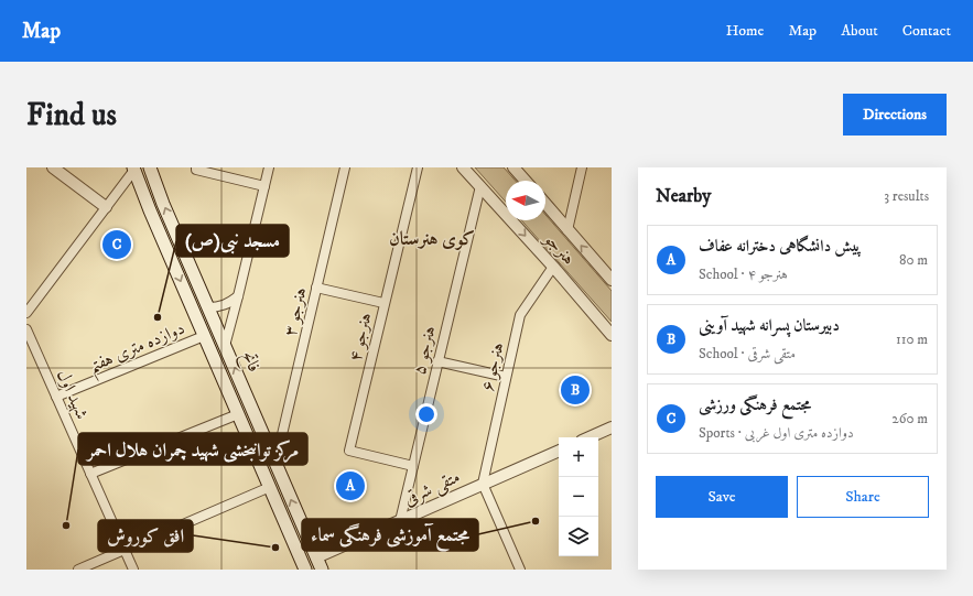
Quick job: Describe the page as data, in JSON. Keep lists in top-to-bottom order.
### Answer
{
  "streets": {
    "main road": ["فاتح"],
    "street": [
      "هنرجو",
      "هنرجو ۳",
      "هنرجو ۴",
      "دوازده متری هفتم",
      "هنرجو ۵",
      "هنرجو ۶",
      "شهید اول",
      "متقی شرقی"
    ]
  },
  "crossings": [
    ["هنرجو", "هنرجو ۵"],
    ["هنرجو", "هنرجو ۶"],
    ["هنرجو ۳", "فاتح"],
    ["هنرجو ۴", "هنرجو ۵"],
    ["دوازده متری هفتم", "فاتح"],
    ["دوازده متری هفتم", "شهید اول"],
    ["هنرجو ۵", "متقی شرقی"],
    ["فاتح", "متقی شرقی"],
    ["هنرجو ۶", "متقی شرقی"]
  ],
  "districts": ["کوی هنرستان"],
  "places": [
    "مسجد نبی(ص)",
    "مجتمع آموزشی فرهنگی سماء",
    "مرکز توانبخشی شهید چمران هلال احمر",
    "افق کوروش"
  ],
  "north": "left",
  "page": {
    "header": "Map",
    "nav": [
      "Home",
      "Map",
      "About",
      "Contact"
    ],
    "buttons": [
      "Directions",
      ["Save", "Share"]
    ],
    "title": "Find us",
    "heading": ["Nearby", "3 results"],
    "list": [
      {
        "mark": "A",
        "name": "پیش دانشگاهی دخترانه عفاف",
        "note": "School · هنرجو ۴",
        "value": "80 m"
      },
      {
        "mark": "B",
        "name": "دبیرستان پسرانه شهید آوینی",
        "note": "School · متقی شرقی",
        "value": "110 m"
      },
      {
        "mark": "C",
        "name": "مجتمع فرهنگی ورزشی",
        "note": "Sports · دوازده متری اول غربی",
        "value": "260 m"
      }
    ],
    "pins": ["C", "B", "A"],
    "map_buttons": ["+", "−"]
  }
}
